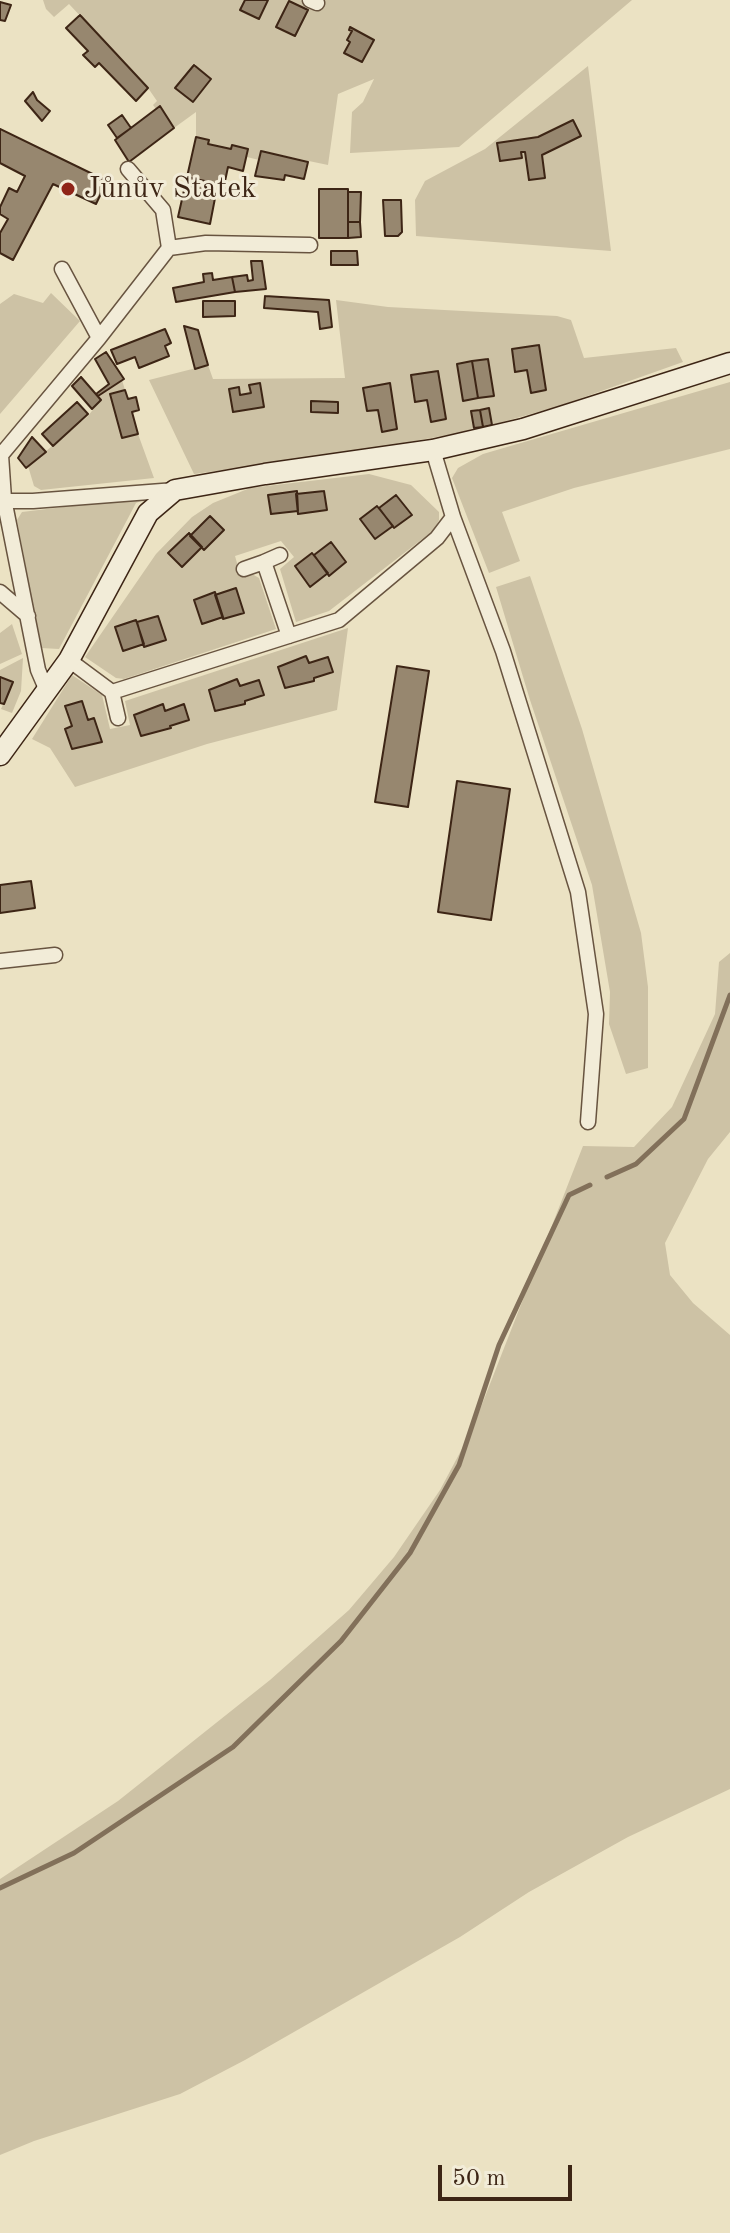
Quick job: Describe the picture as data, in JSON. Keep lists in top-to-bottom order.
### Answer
{
  "places": ["Jůnův Statek"],
  "scale_bar": "50 m"
}
